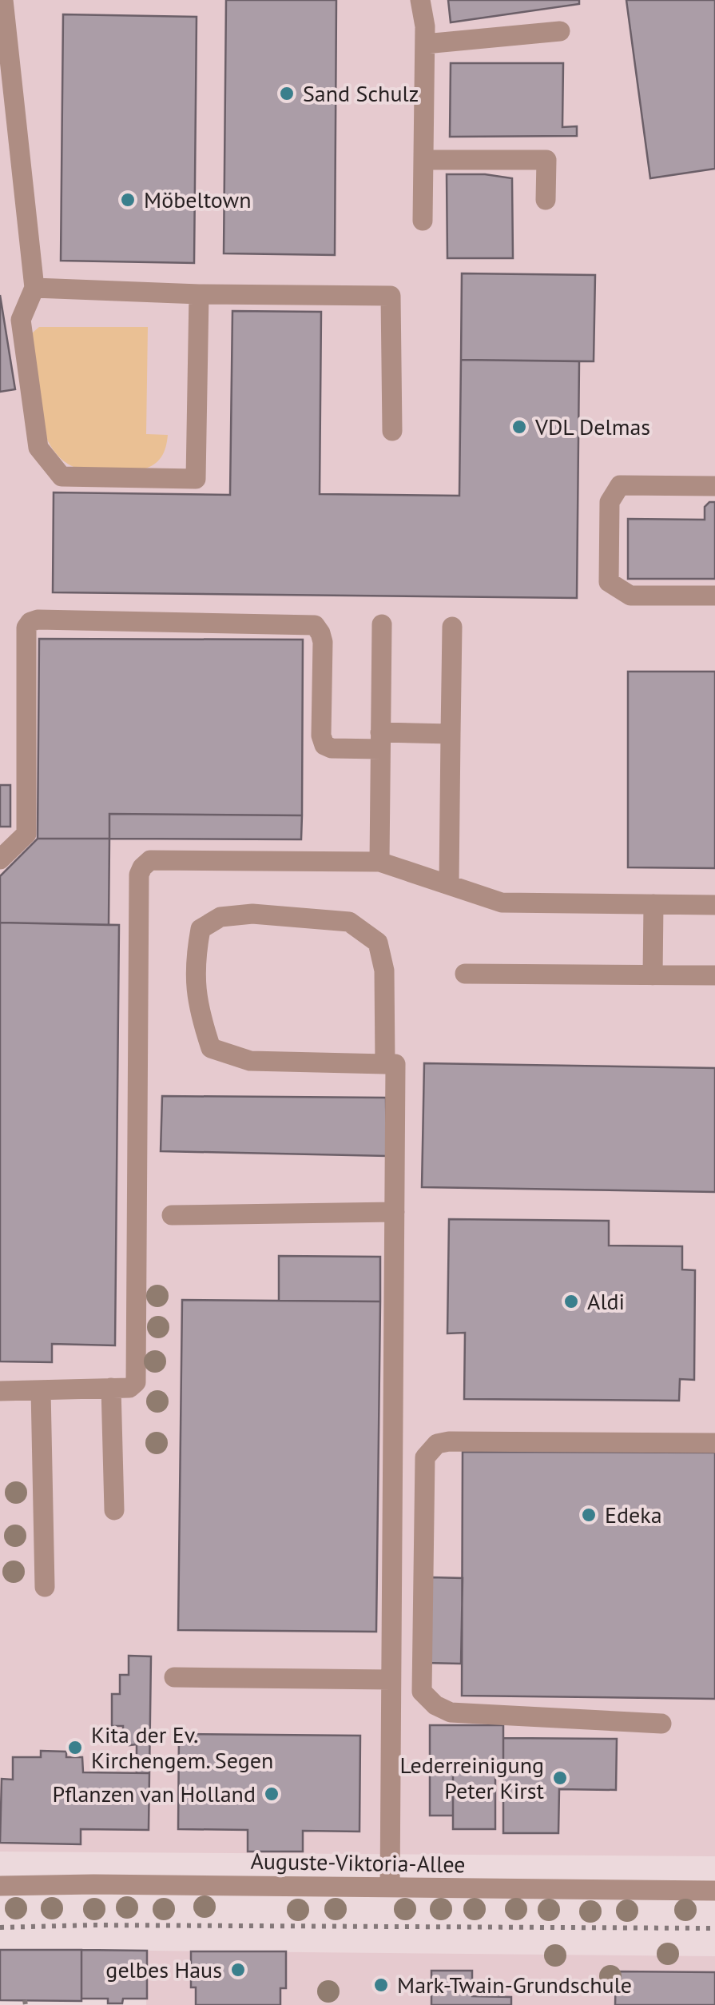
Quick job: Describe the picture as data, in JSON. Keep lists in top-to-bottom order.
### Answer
{
  "streets": {
    "street": ["Auguste-Viktoria-Allee"]
  },
  "places": [
    "Sand Schulz",
    "Möbeltown",
    "VDL Delmas",
    "Aldi",
    "Edeka",
    "Kita der Ev. Kirchengem. Segen",
    "Lederreinigung Peter Kirst",
    "Pflanzen van Holland",
    "gelbes Haus",
    "Mark-Twain-Grundschule"
  ]
}
